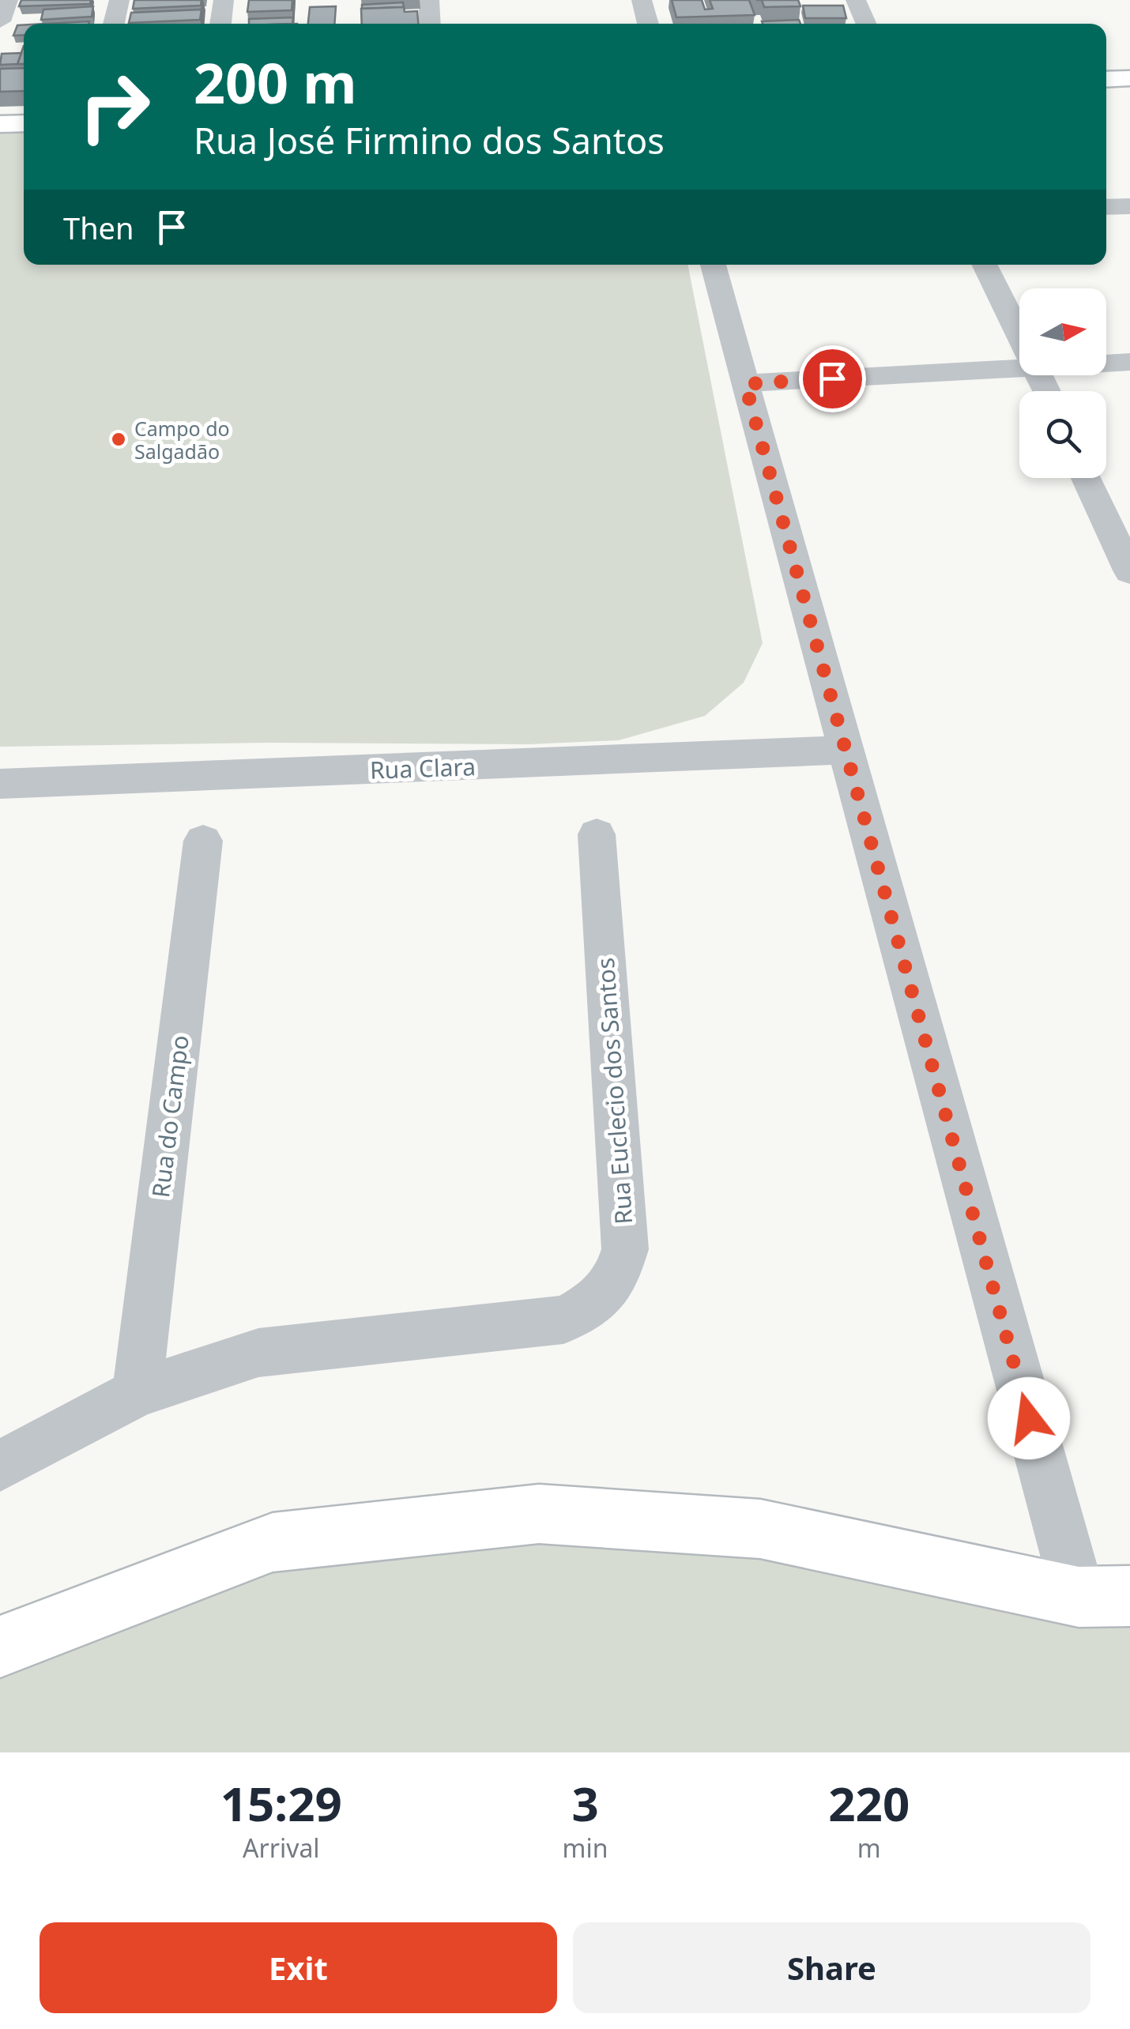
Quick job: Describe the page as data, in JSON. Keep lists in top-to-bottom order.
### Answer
{
  "streets": {
    "street": ["Rua Clara", "Rua Euclecio dos Santos", "Rua do Campo"]
  },
  "crossings": [
    ["Rua Euclecio dos Santos", "Rua do Campo"]
  ],
  "places": ["Campo do Salgadão"],
  "north": "right",
  "page": {
    "turn": ["200 m", "Rua José Firmino dos Santos"],
    "then": "Then",
    "eta": [
      "15:29",
      "Arrival",
      "3",
      "min",
      "220",
      "m"
    ],
    "buttons": ["Exit", "Share"]
  }
}
